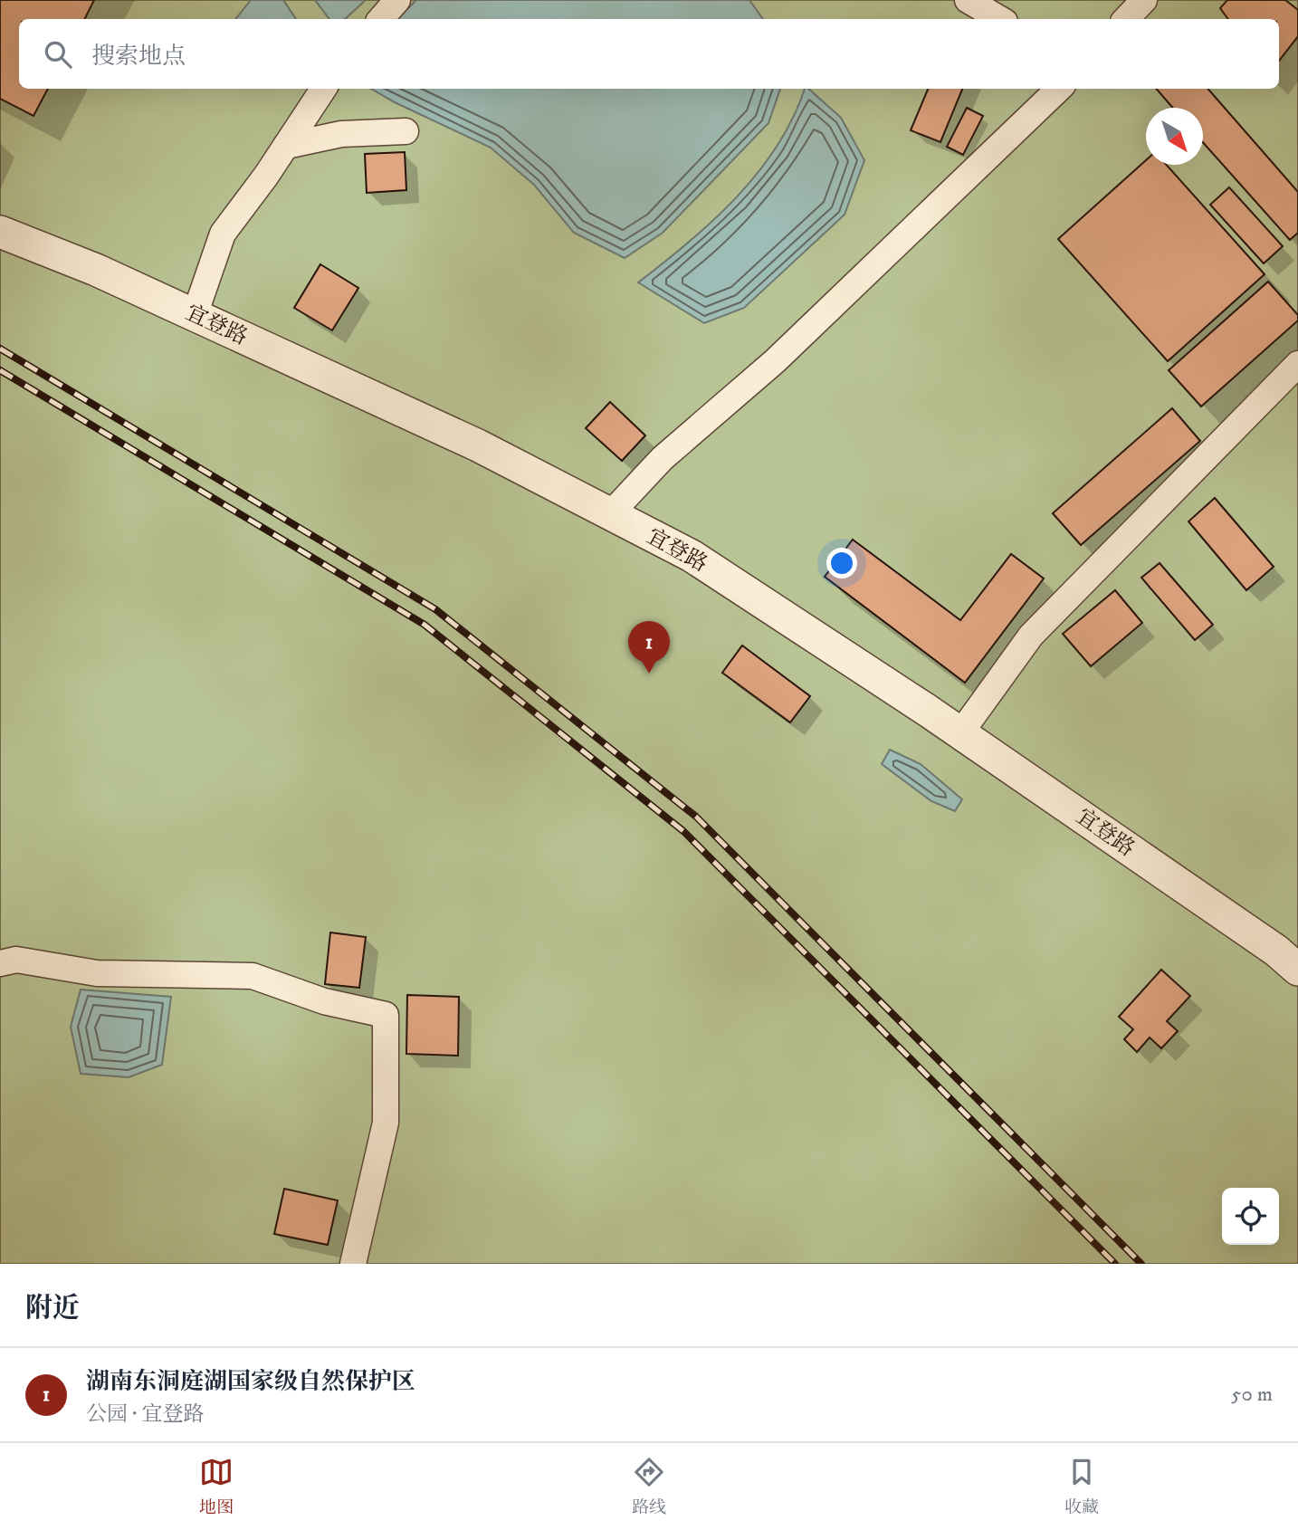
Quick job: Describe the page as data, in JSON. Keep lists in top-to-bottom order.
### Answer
{
  "streets": {
    "street": ["宜登路"]
  },
  "north": "bottom right",
  "page": {
    "search": "搜索地点",
    "pins": "1",
    "heading": "附近",
    "list": [
      {
        "mark": "1",
        "name": "湖南东洞庭湖国家级自然保护区",
        "note": "公园 · 宜登路",
        "value": "50 m"
      }
    ],
    "nav": ["地图", "路线", "收藏"]
  }
}
